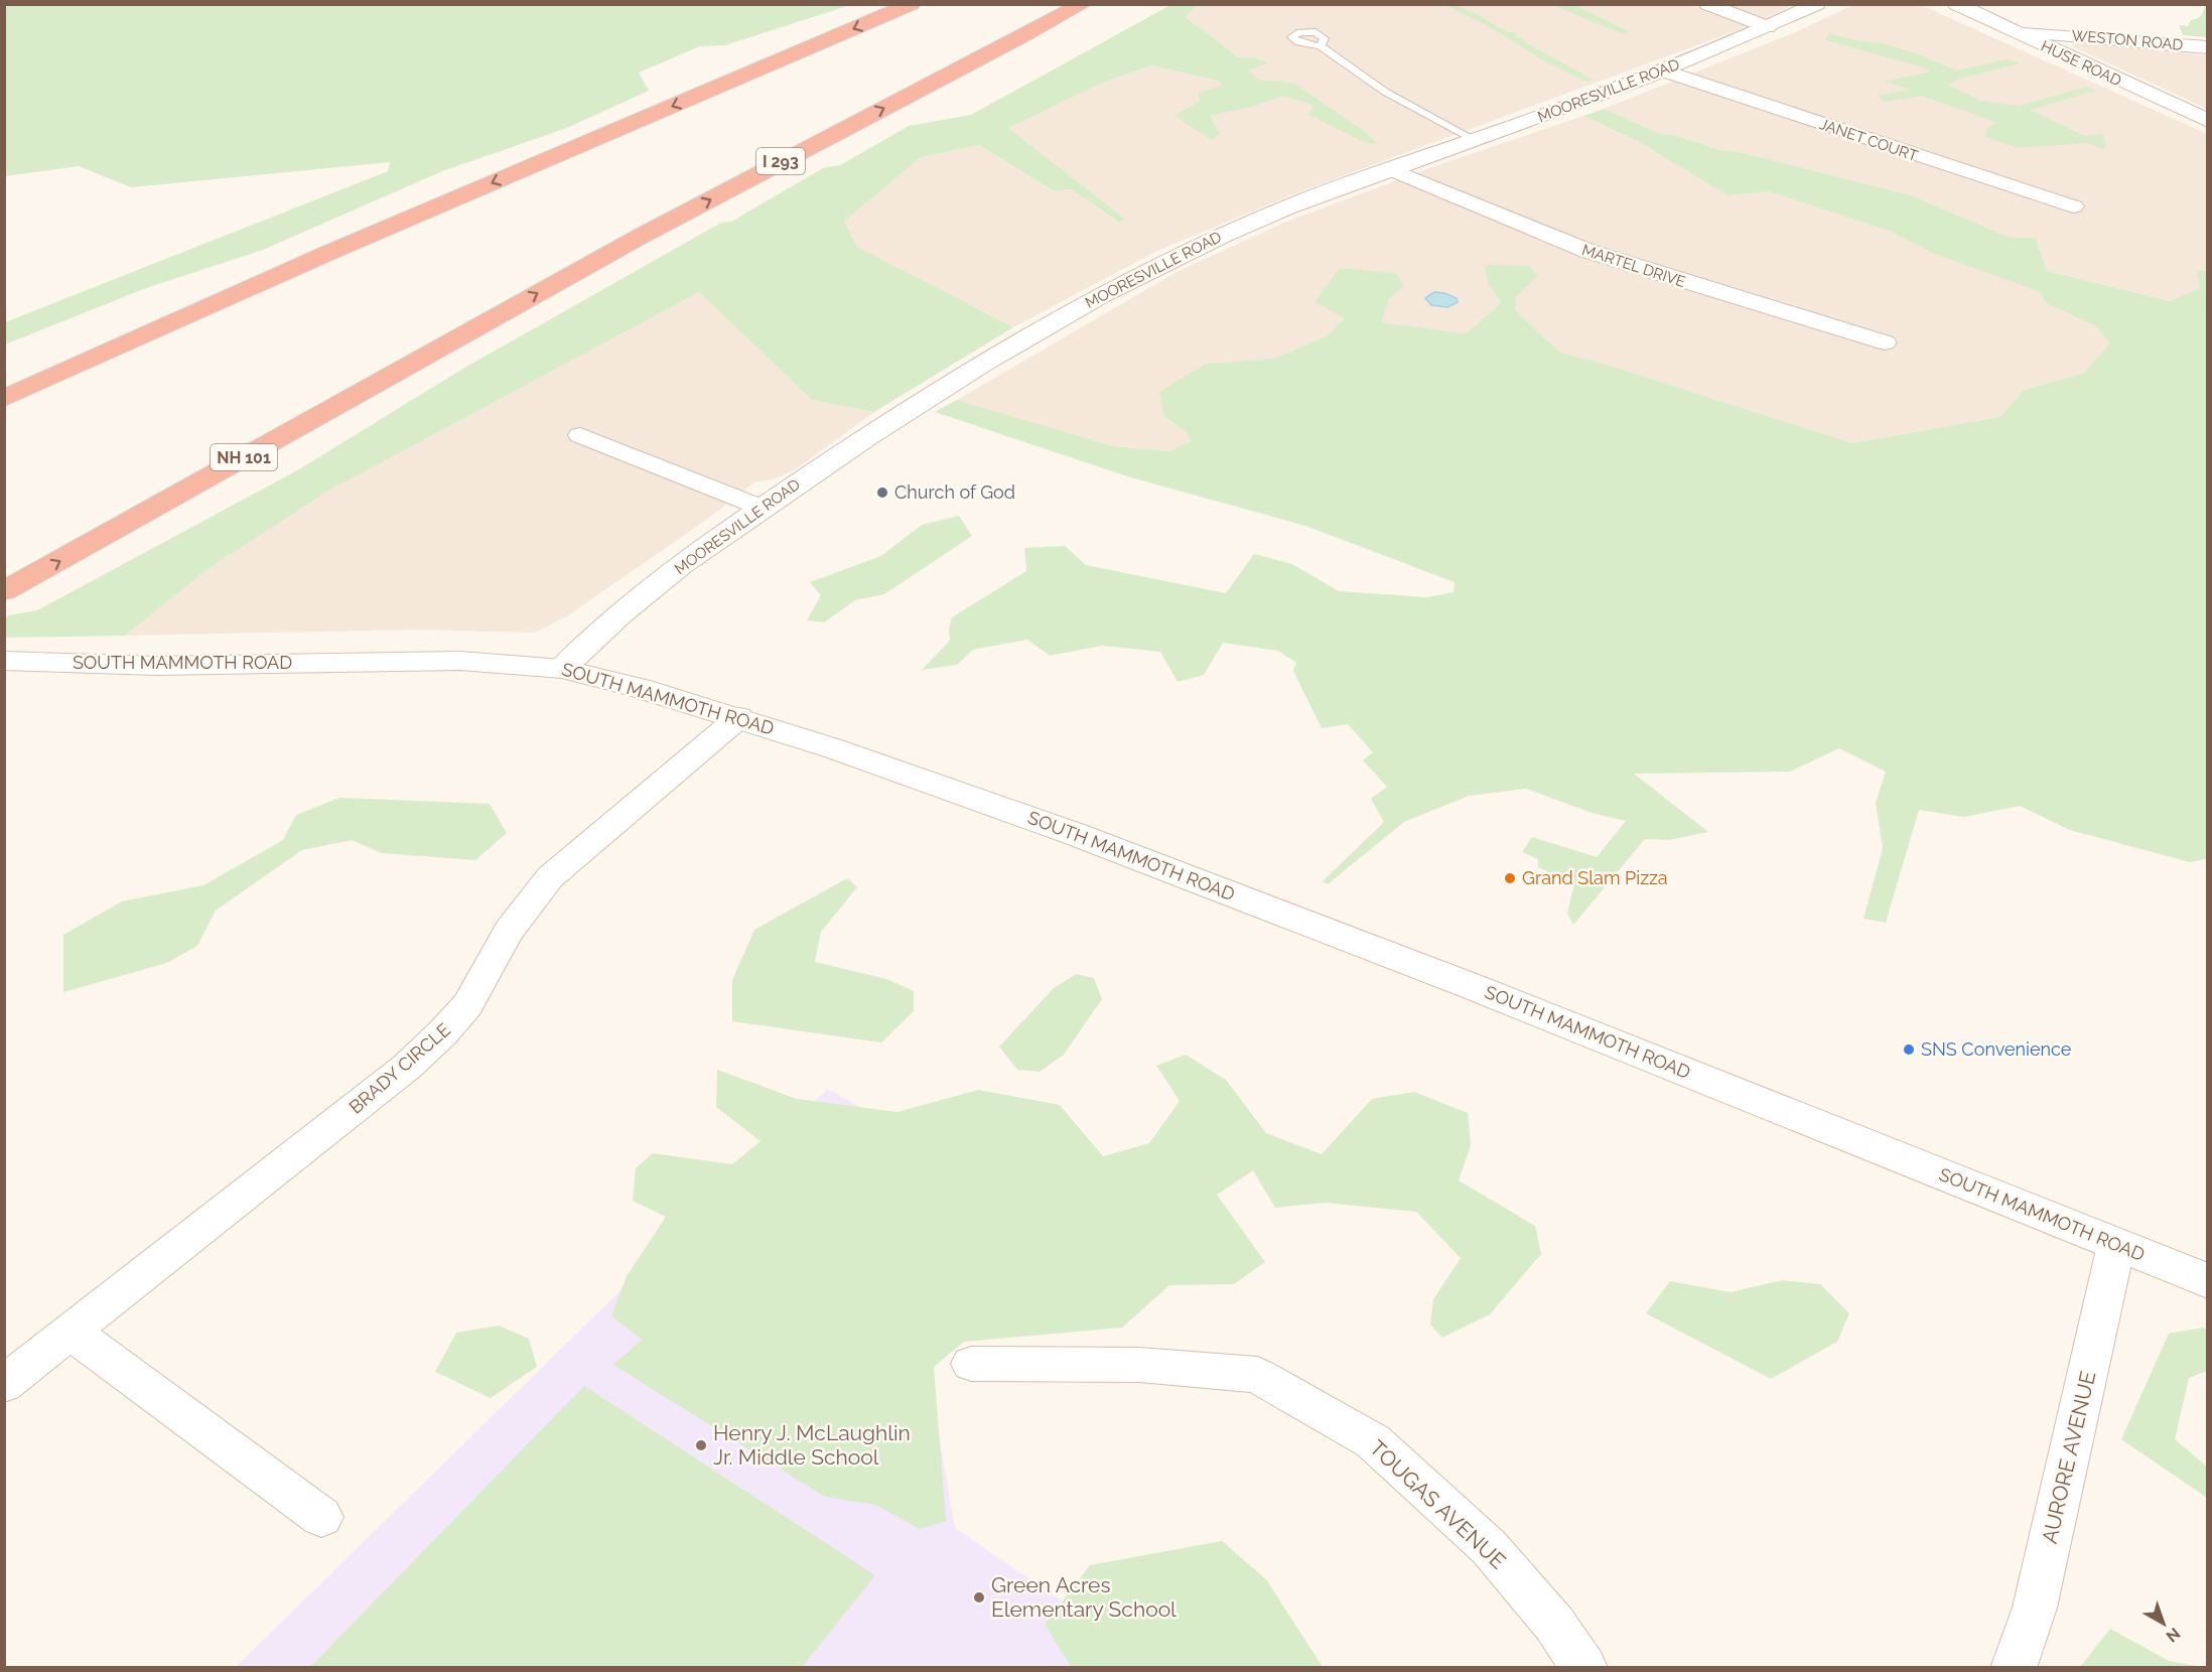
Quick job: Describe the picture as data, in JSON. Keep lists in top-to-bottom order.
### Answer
{
  "streets": {
    "highway": ["I 293", "NH 101"],
    "street": [
      "WESTON ROAD",
      "HUSE ROAD",
      "MOORESVILLE ROAD",
      "JANET COURT",
      "MARTEL DRIVE",
      "SOUTH MAMMOTH ROAD",
      "BRADY CIRCLE",
      "AURORE AVENUE",
      "TOUGAS AVENUE"
    ]
  },
  "crossings": [
    ["WESTON ROAD", "HUSE ROAD"],
    ["MOORESVILLE ROAD", "JANET COURT"],
    ["MOORESVILLE ROAD", "MARTEL DRIVE"],
    ["MOORESVILLE ROAD", "SOUTH MAMMOTH ROAD"],
    ["I 293", "NH 101"],
    ["SOUTH MAMMOTH ROAD", "BRADY CIRCLE"],
    ["SOUTH MAMMOTH ROAD", "AURORE AVENUE"]
  ],
  "places": [
    "Church of God",
    "Grand Slam Pizza",
    "SNS Convenience",
    "Henry J. McLaughlin Jr. Middle School",
    "Green Acres Elementary School"
  ],
  "north": "bottom right"
}
